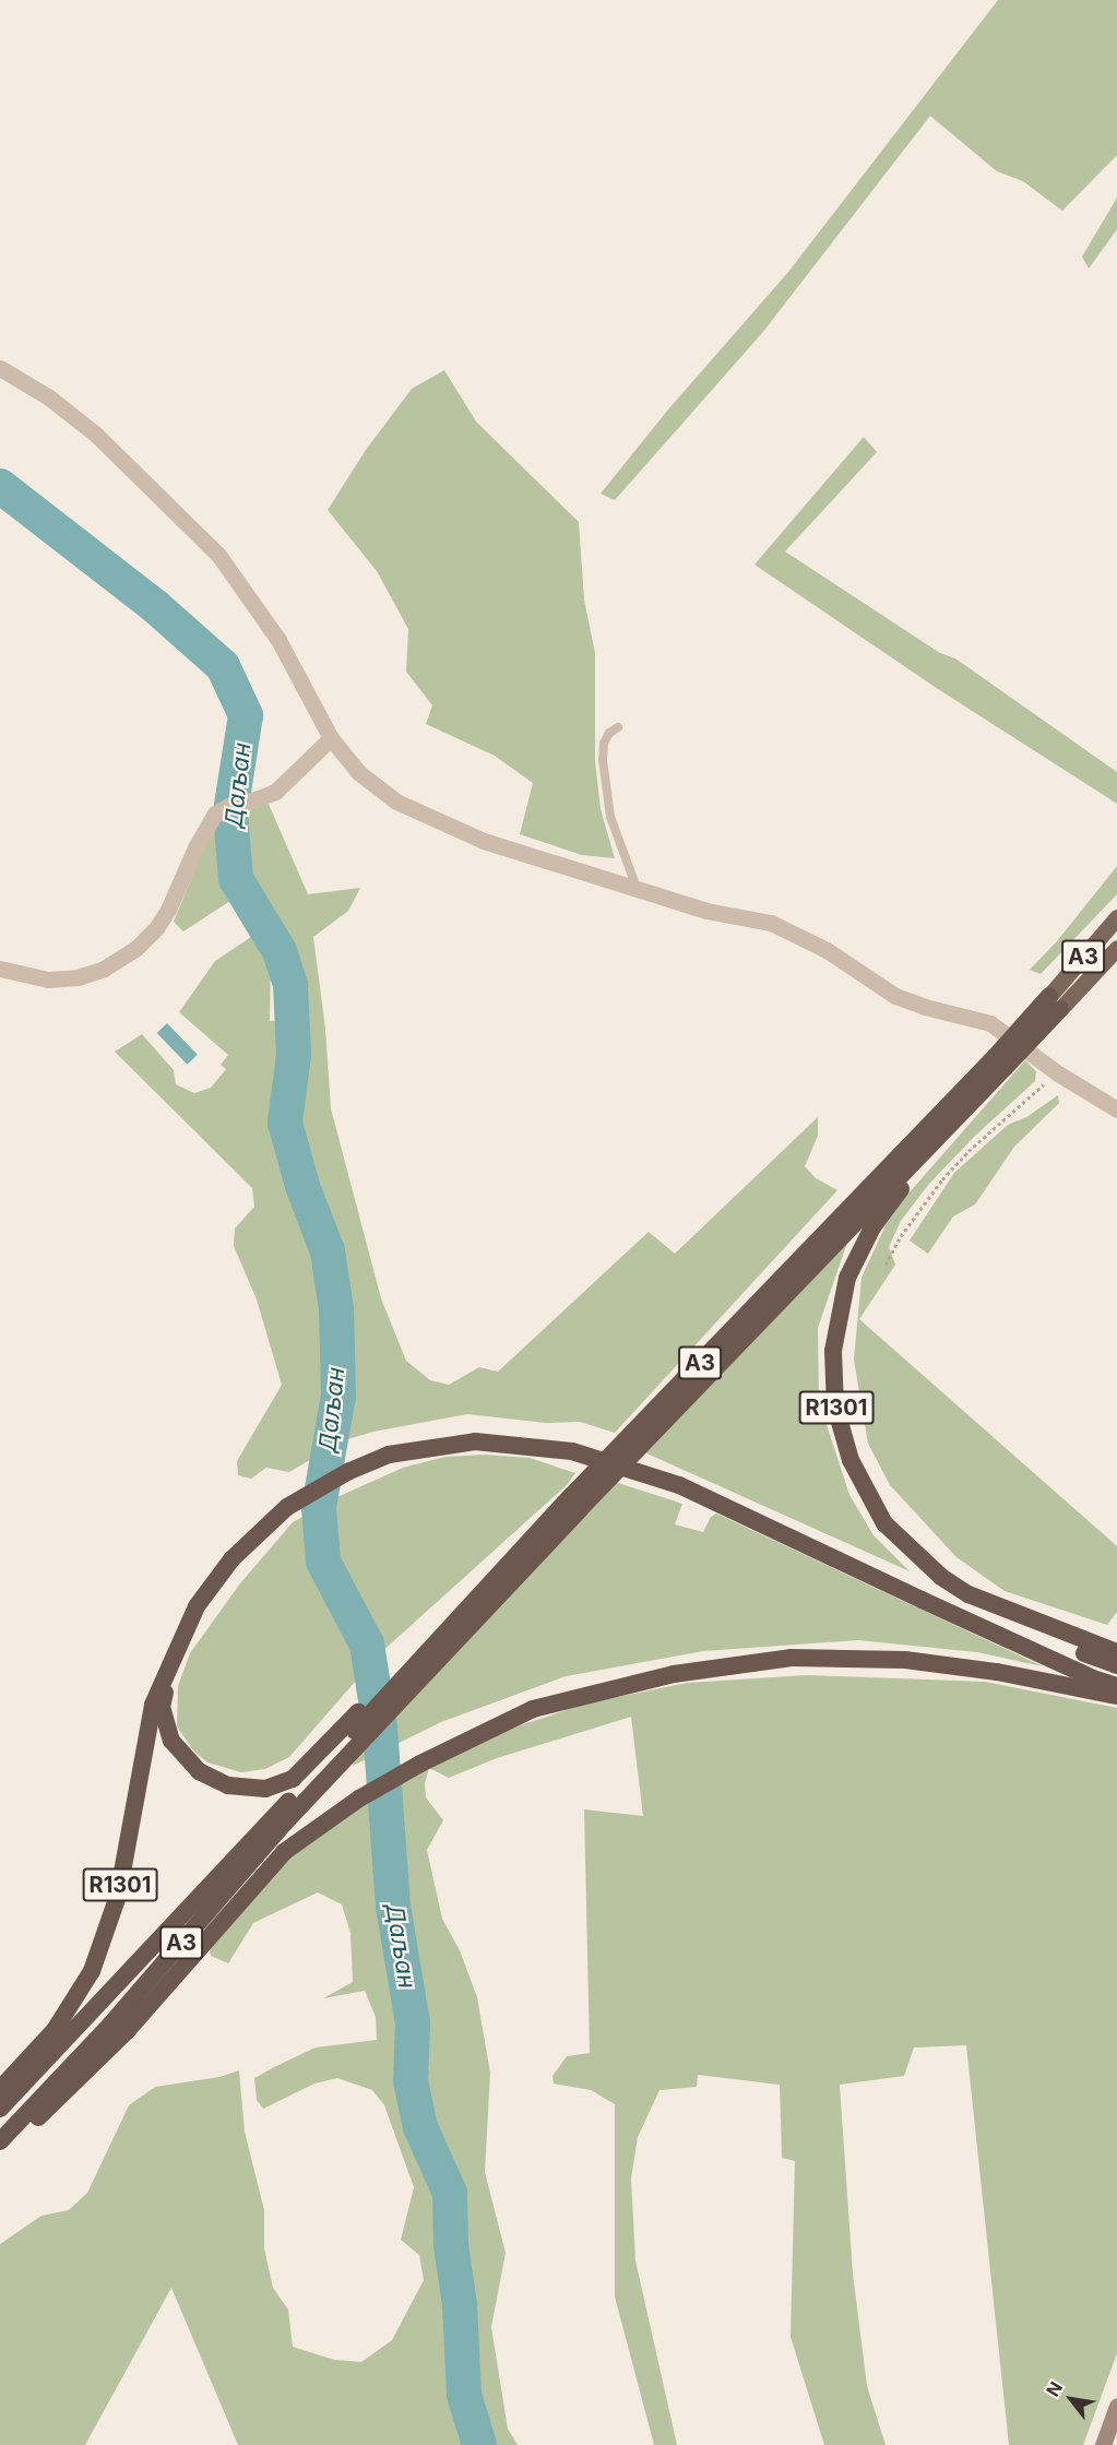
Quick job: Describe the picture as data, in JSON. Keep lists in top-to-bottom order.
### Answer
{
  "streets": {
    "highway": ["A3", "R1301"]
  },
  "crossings": [
    ["A3", "R1301"]
  ],
  "water": ["Даљан"],
  "north": "top left"
}
